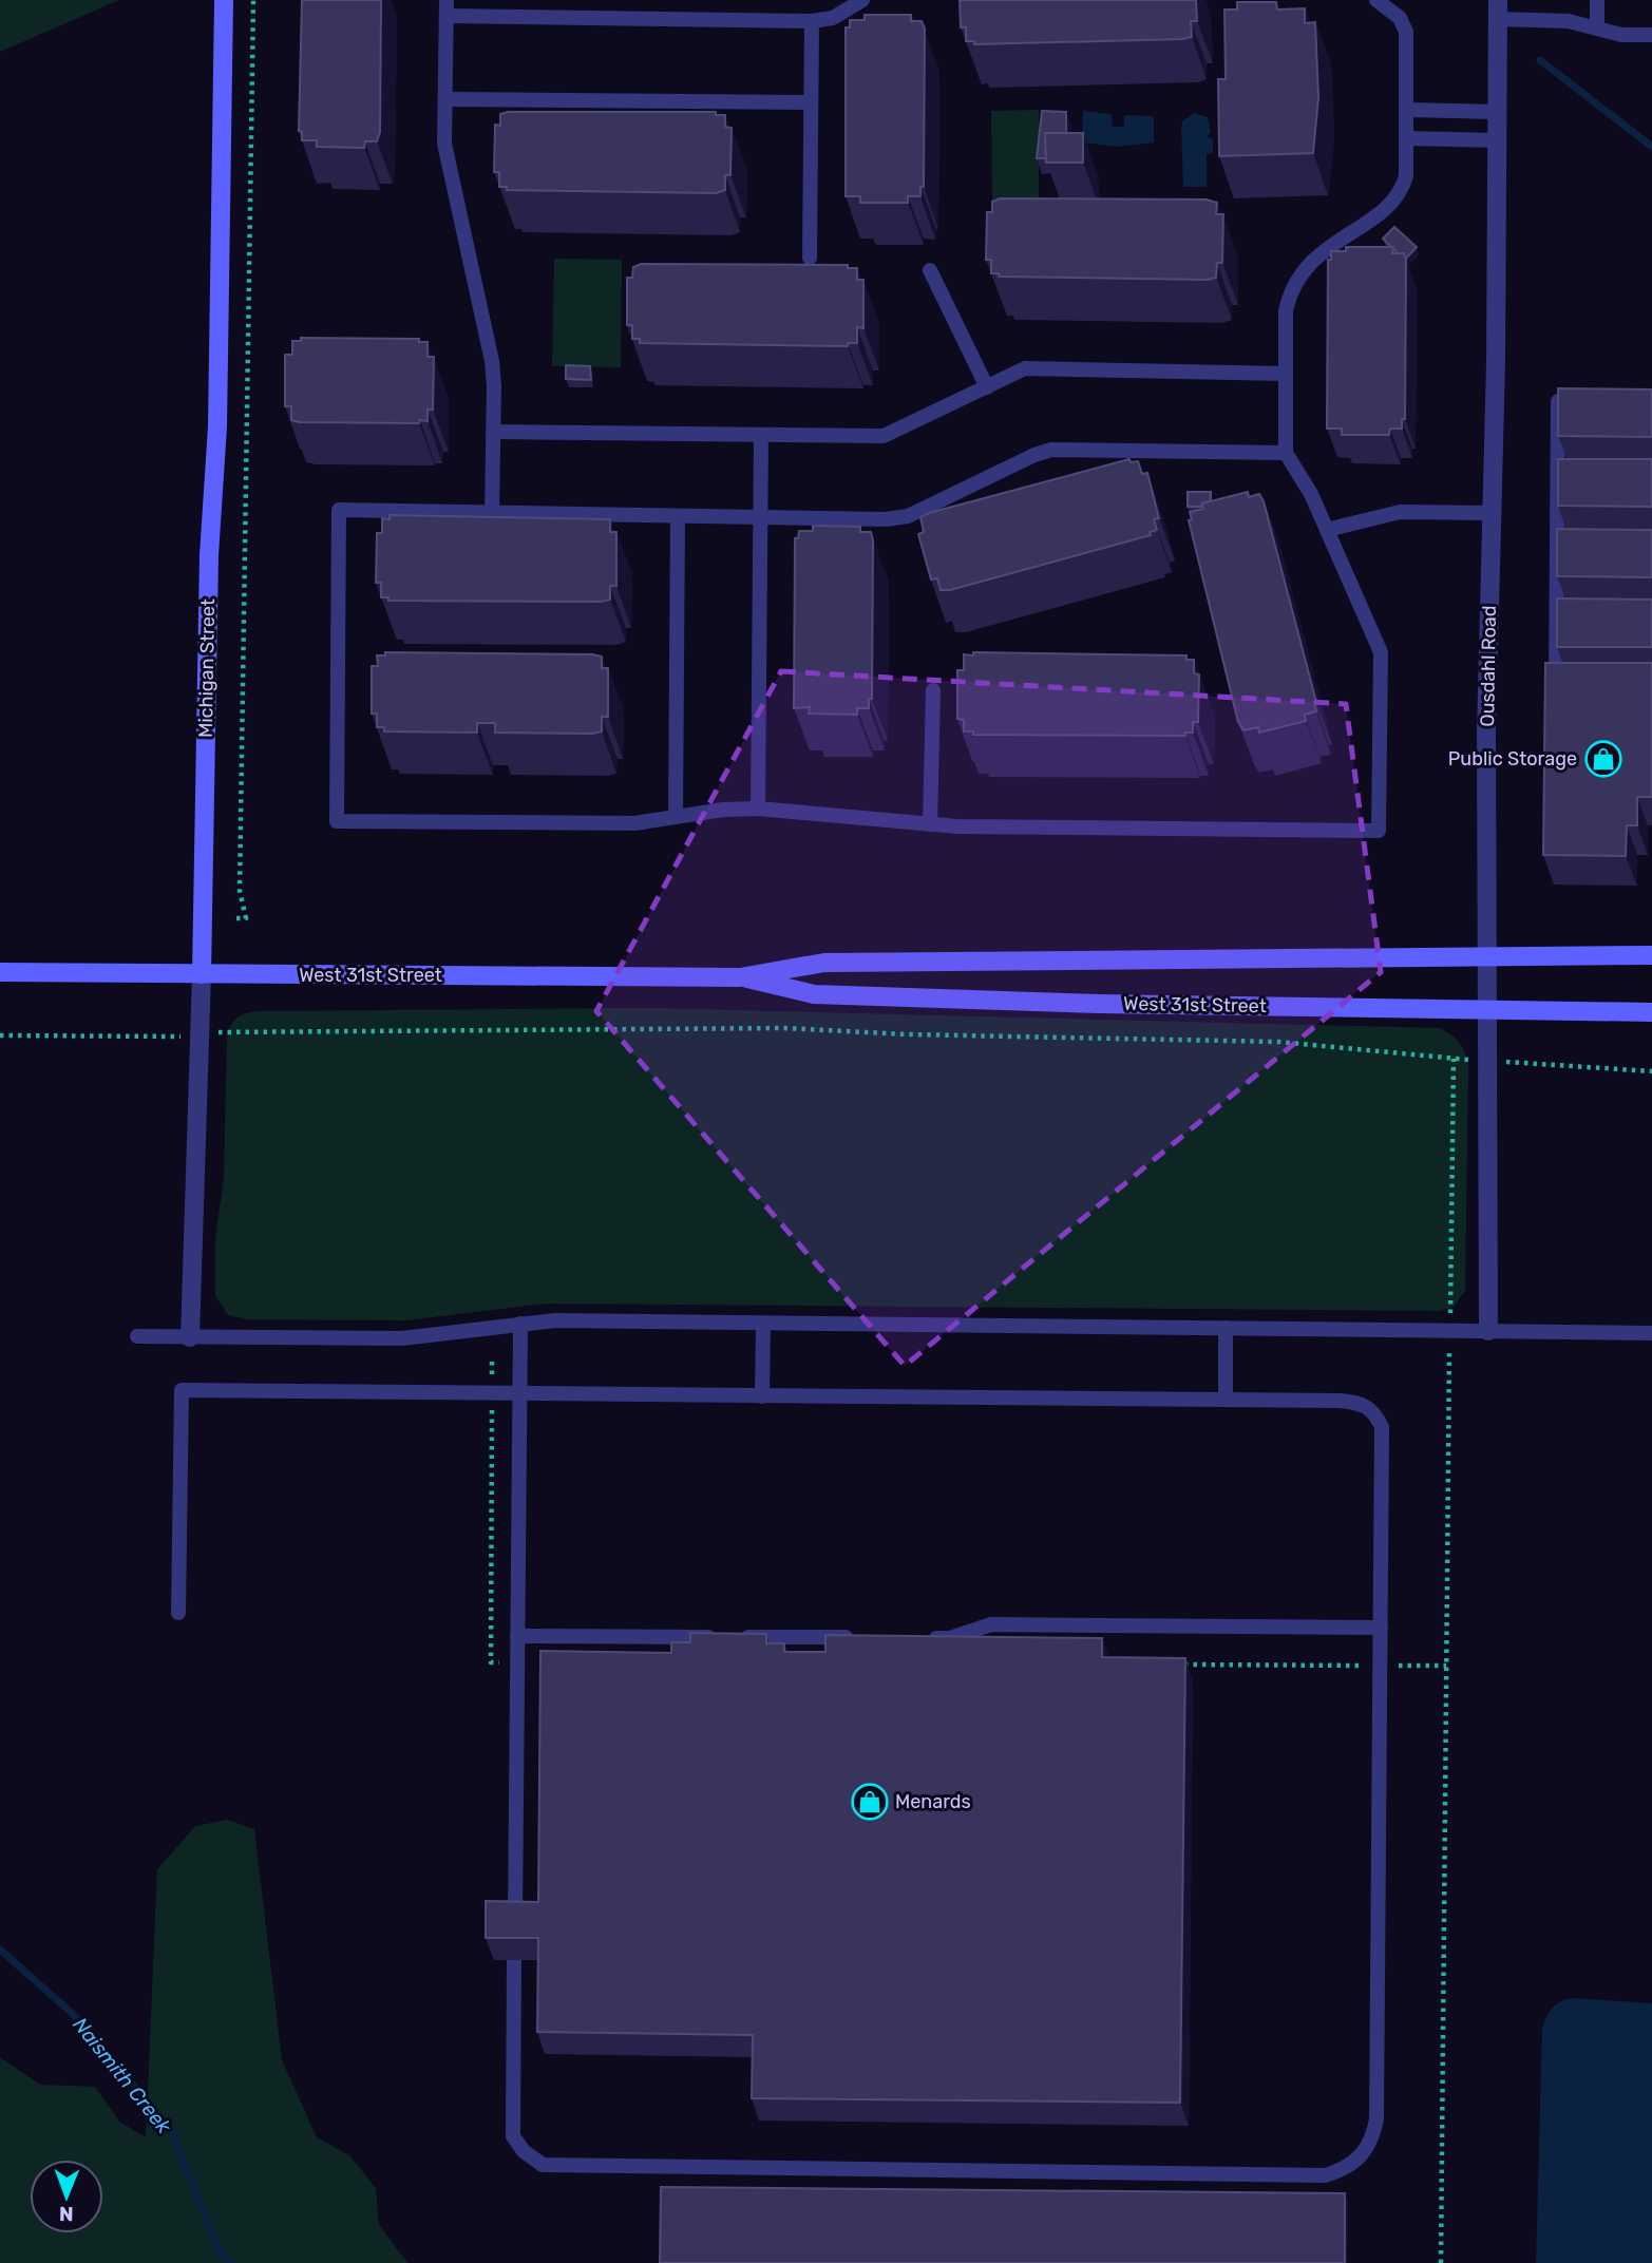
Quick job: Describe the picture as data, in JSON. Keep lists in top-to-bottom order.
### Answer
{
  "streets": {
    "main road": ["Michigan Street", "West 31st Street"],
    "street": ["Ousdahl Road"]
  },
  "crossings": [
    ["Ousdahl Road", "West 31st Street"],
    ["Michigan Street", "West 31st Street"]
  ],
  "water": ["Naismith Creek"],
  "places": {
    "shop": ["Public Storage", "Menards"]
  },
  "north": "bottom"
}
